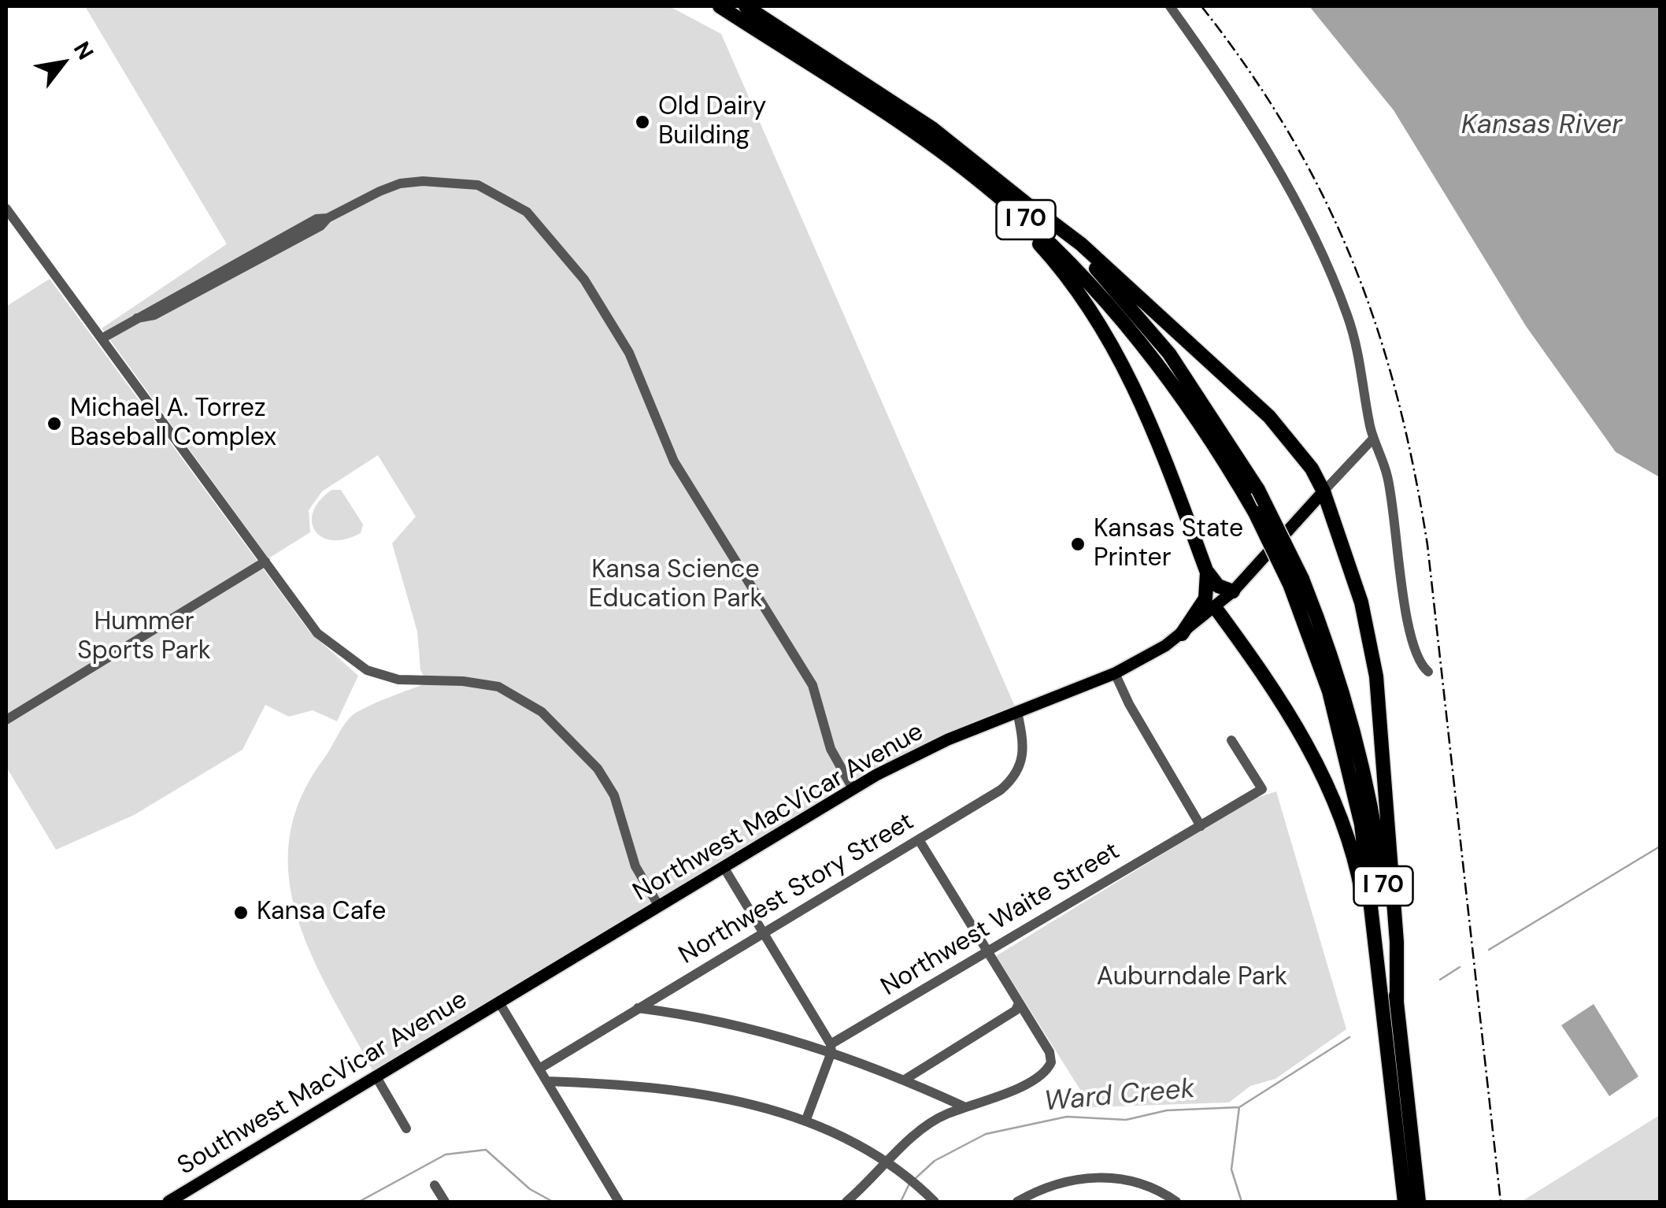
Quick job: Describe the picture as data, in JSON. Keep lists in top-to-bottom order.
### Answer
{
  "streets": {
    "highway": ["I 70"],
    "main road": ["Northwest MacVicar Avenue", "Southwest MacVicar Avenue"],
    "street": ["Northwest Story Street", "Northwest Waite Street"]
  },
  "crossings": [
    ["Northwest MacVicar Avenue", "Northwest Story Street"],
    ["Northwest MacVicar Avenue", "Southwest MacVicar Avenue"]
  ],
  "water": ["Kansas River", "Ward Creek"],
  "parks": ["Kansa Science Education Park", "Hummer Sports Park", "Auburndale Park"],
  "places": [
    "Old Dairy Building",
    "Michael A. Torrez Baseball Complex",
    "Kansas State Printer",
    "Kansa Cafe"
  ],
  "north": "top right"
}
